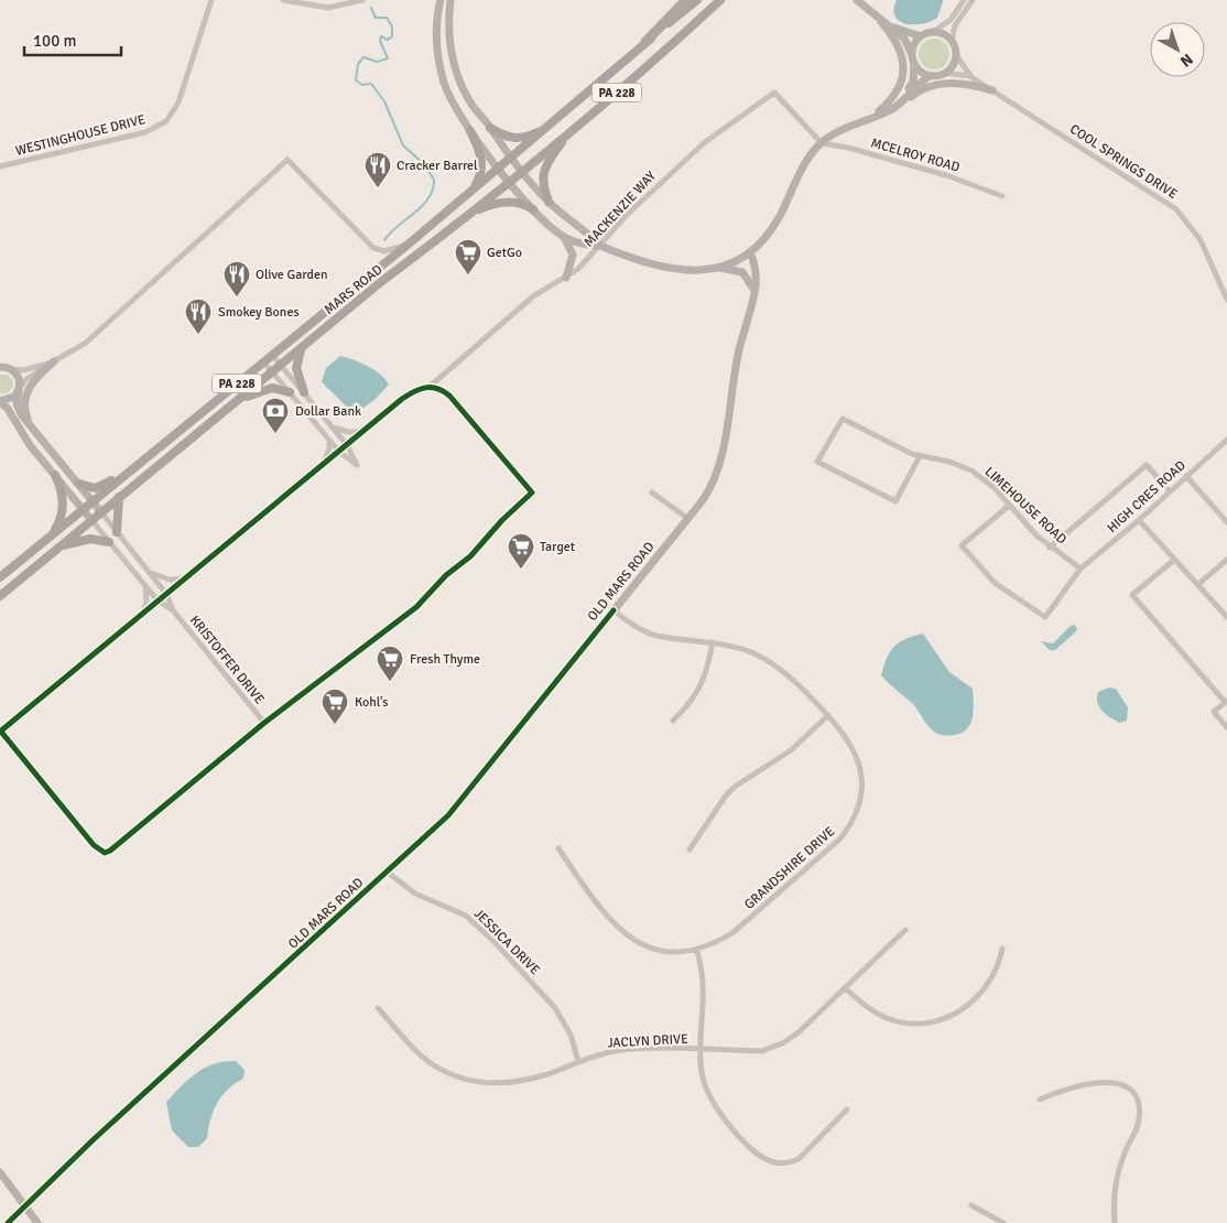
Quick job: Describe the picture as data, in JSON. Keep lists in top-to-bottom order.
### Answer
{
  "streets": {
    "main road": ["PA 228", "MARS ROAD"],
    "street": [
      "WESTINGHOUSE DRIVE",
      "MCELROY ROAD",
      "COOL SPRINGS DRIVE",
      "MACKENZIE WAY",
      "HIGH CRES ROAD",
      "LIMEHOUSE ROAD",
      "OLD MARS ROAD",
      "KRISTOFFER DRIVE",
      "GRANDSHIRE DRIVE",
      "JESSICA DRIVE",
      "JACLYN DRIVE"
    ]
  },
  "crossings": [
    ["MCELROY ROAD", "MACKENZIE WAY"],
    ["MACKENZIE WAY", "KRISTOFFER DRIVE"],
    ["MARS ROAD", "KRISTOFFER DRIVE"],
    ["HIGH CRES ROAD", "LIMEHOUSE ROAD"],
    ["OLD MARS ROAD", "GRANDSHIRE DRIVE"],
    ["OLD MARS ROAD", "JESSICA DRIVE"],
    ["JESSICA DRIVE", "JACLYN DRIVE"]
  ],
  "places": {
    "restaurant": ["Cracker Barrel", "Olive Garden", "Smokey Bones"],
    "supermarket": [
      "GetGo",
      "Target",
      "Fresh Thyme",
      "Kohl's"
    ],
    "bank": ["Dollar Bank"]
  },
  "scale_bar": "100 m",
  "north": "bottom right"
}
